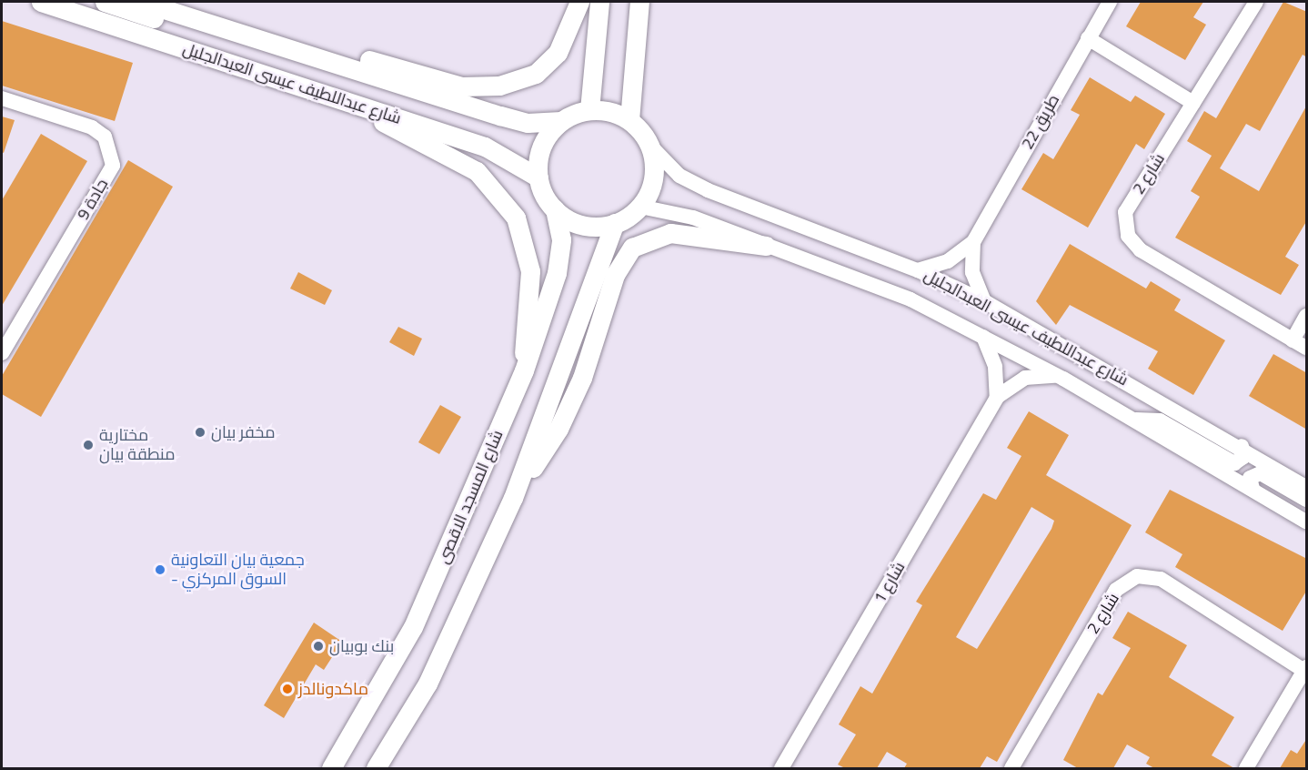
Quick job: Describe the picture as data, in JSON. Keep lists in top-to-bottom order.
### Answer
{
  "streets": {
    "main road": ["شارع عبداللطيف عيسى العبدالجليل", "شارع المسجد الاقصى"],
    "street": [
      "طريق 22",
      "شارع 2",
      "جادة 9",
      "شارع 1"
    ]
  },
  "crossings": [
    ["شارع عبداللطيف عيسى العبدالجليل", "طريق 22"],
    ["شارع عبداللطيف عيسى العبدالجليل", "شارع المسجد الاقصى"],
    ["شارع عبداللطيف عيسى العبدالجليل", "شارع 1"]
  ],
  "places": [
    "مخفر بيان",
    "مختارية منطقة بيان",
    "جمعية بيان التعاونية - السوق المركزي",
    "بنك بوبيان",
    "ماكدونالدز"
  ]
}
